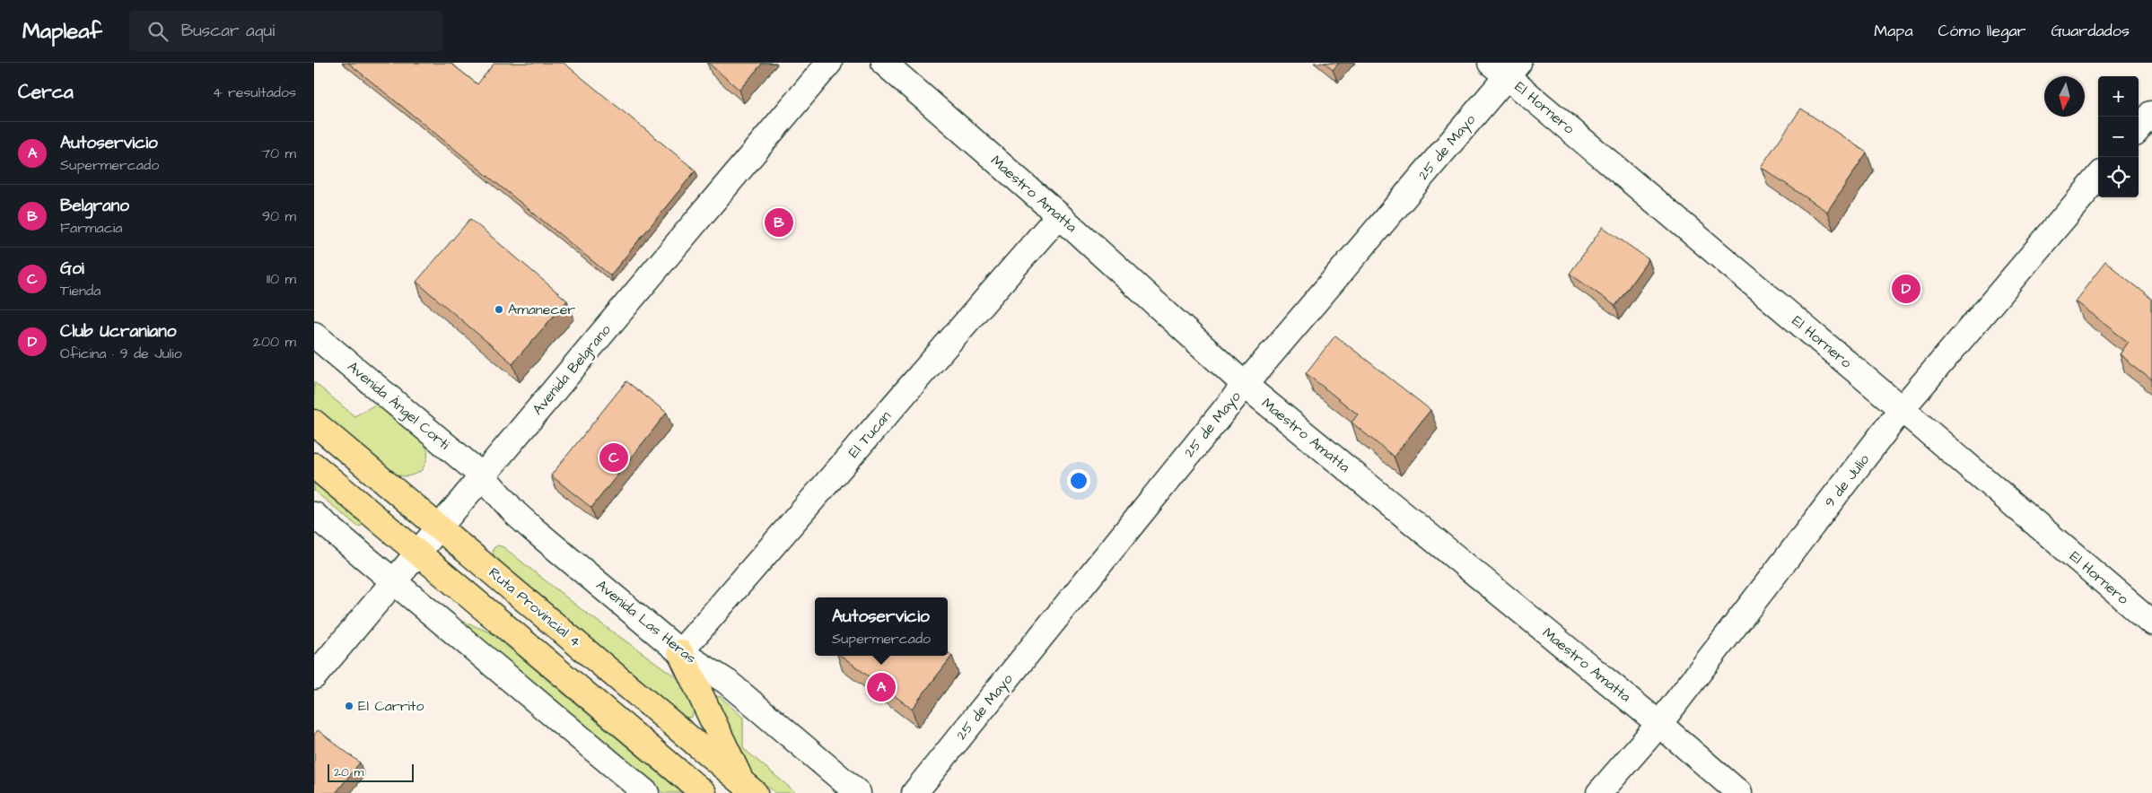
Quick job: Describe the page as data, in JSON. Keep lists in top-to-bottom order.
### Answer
{
  "streets": {
    "main road": ["Ruta Provincial 4"],
    "street": [
      "El Hornero",
      "25 de Mayo",
      "Maestro Amatta",
      "Avenida Belgrano",
      "Avenida Ángel Corti",
      "El Tucan",
      "9 de Julio",
      "Avenida Las Heras"
    ]
  },
  "crossings": [
    ["El Hornero", "25 de Mayo"],
    ["El Hornero", "9 de Julio"],
    ["25 de Mayo", "Maestro Amatta"],
    ["Maestro Amatta", "El Tucan"],
    ["Maestro Amatta", "9 de Julio"],
    ["Avenida Belgrano", "Avenida Ángel Corti"],
    ["Avenida Belgrano", "Ruta Provincial 4"],
    ["Avenida Belgrano", "Avenida Las Heras"],
    ["Avenida Ángel Corti", "Avenida Las Heras"],
    ["El Tucan", "Avenida Las Heras"]
  ],
  "places": ["Amanecer", "El Carrito"],
  "scale_bar": "20 m",
  "north": "bottom",
  "page": {
    "header": "Mapleaf",
    "search": "Buscar aquí",
    "nav": ["Mapa", "Cómo llegar", "Guardados"],
    "heading": ["Cerca", "4 resultados"],
    "map_buttons": ["+", "−"],
    "list": [
      {
        "mark": "A",
        "name": "Autoservicio",
        "note": "Supermercado",
        "value": "70 m"
      },
      {
        "mark": "B",
        "name": "Belgrano",
        "note": "Farmacia",
        "value": "90 m"
      },
      {
        "mark": "C",
        "name": "Goi",
        "note": "Tienda",
        "value": "110 m"
      },
      {
        "mark": "D",
        "name": "Club Ucraniano",
        "note": "Oficina · 9 de Julio",
        "value": "200 m"
      }
    ],
    "pins": [
      "B",
      "D",
      "C",
      "A"
    ],
    "popup": ["Autoservicio", "Supermercado"],
    "scale": "20 m"
  }
}
